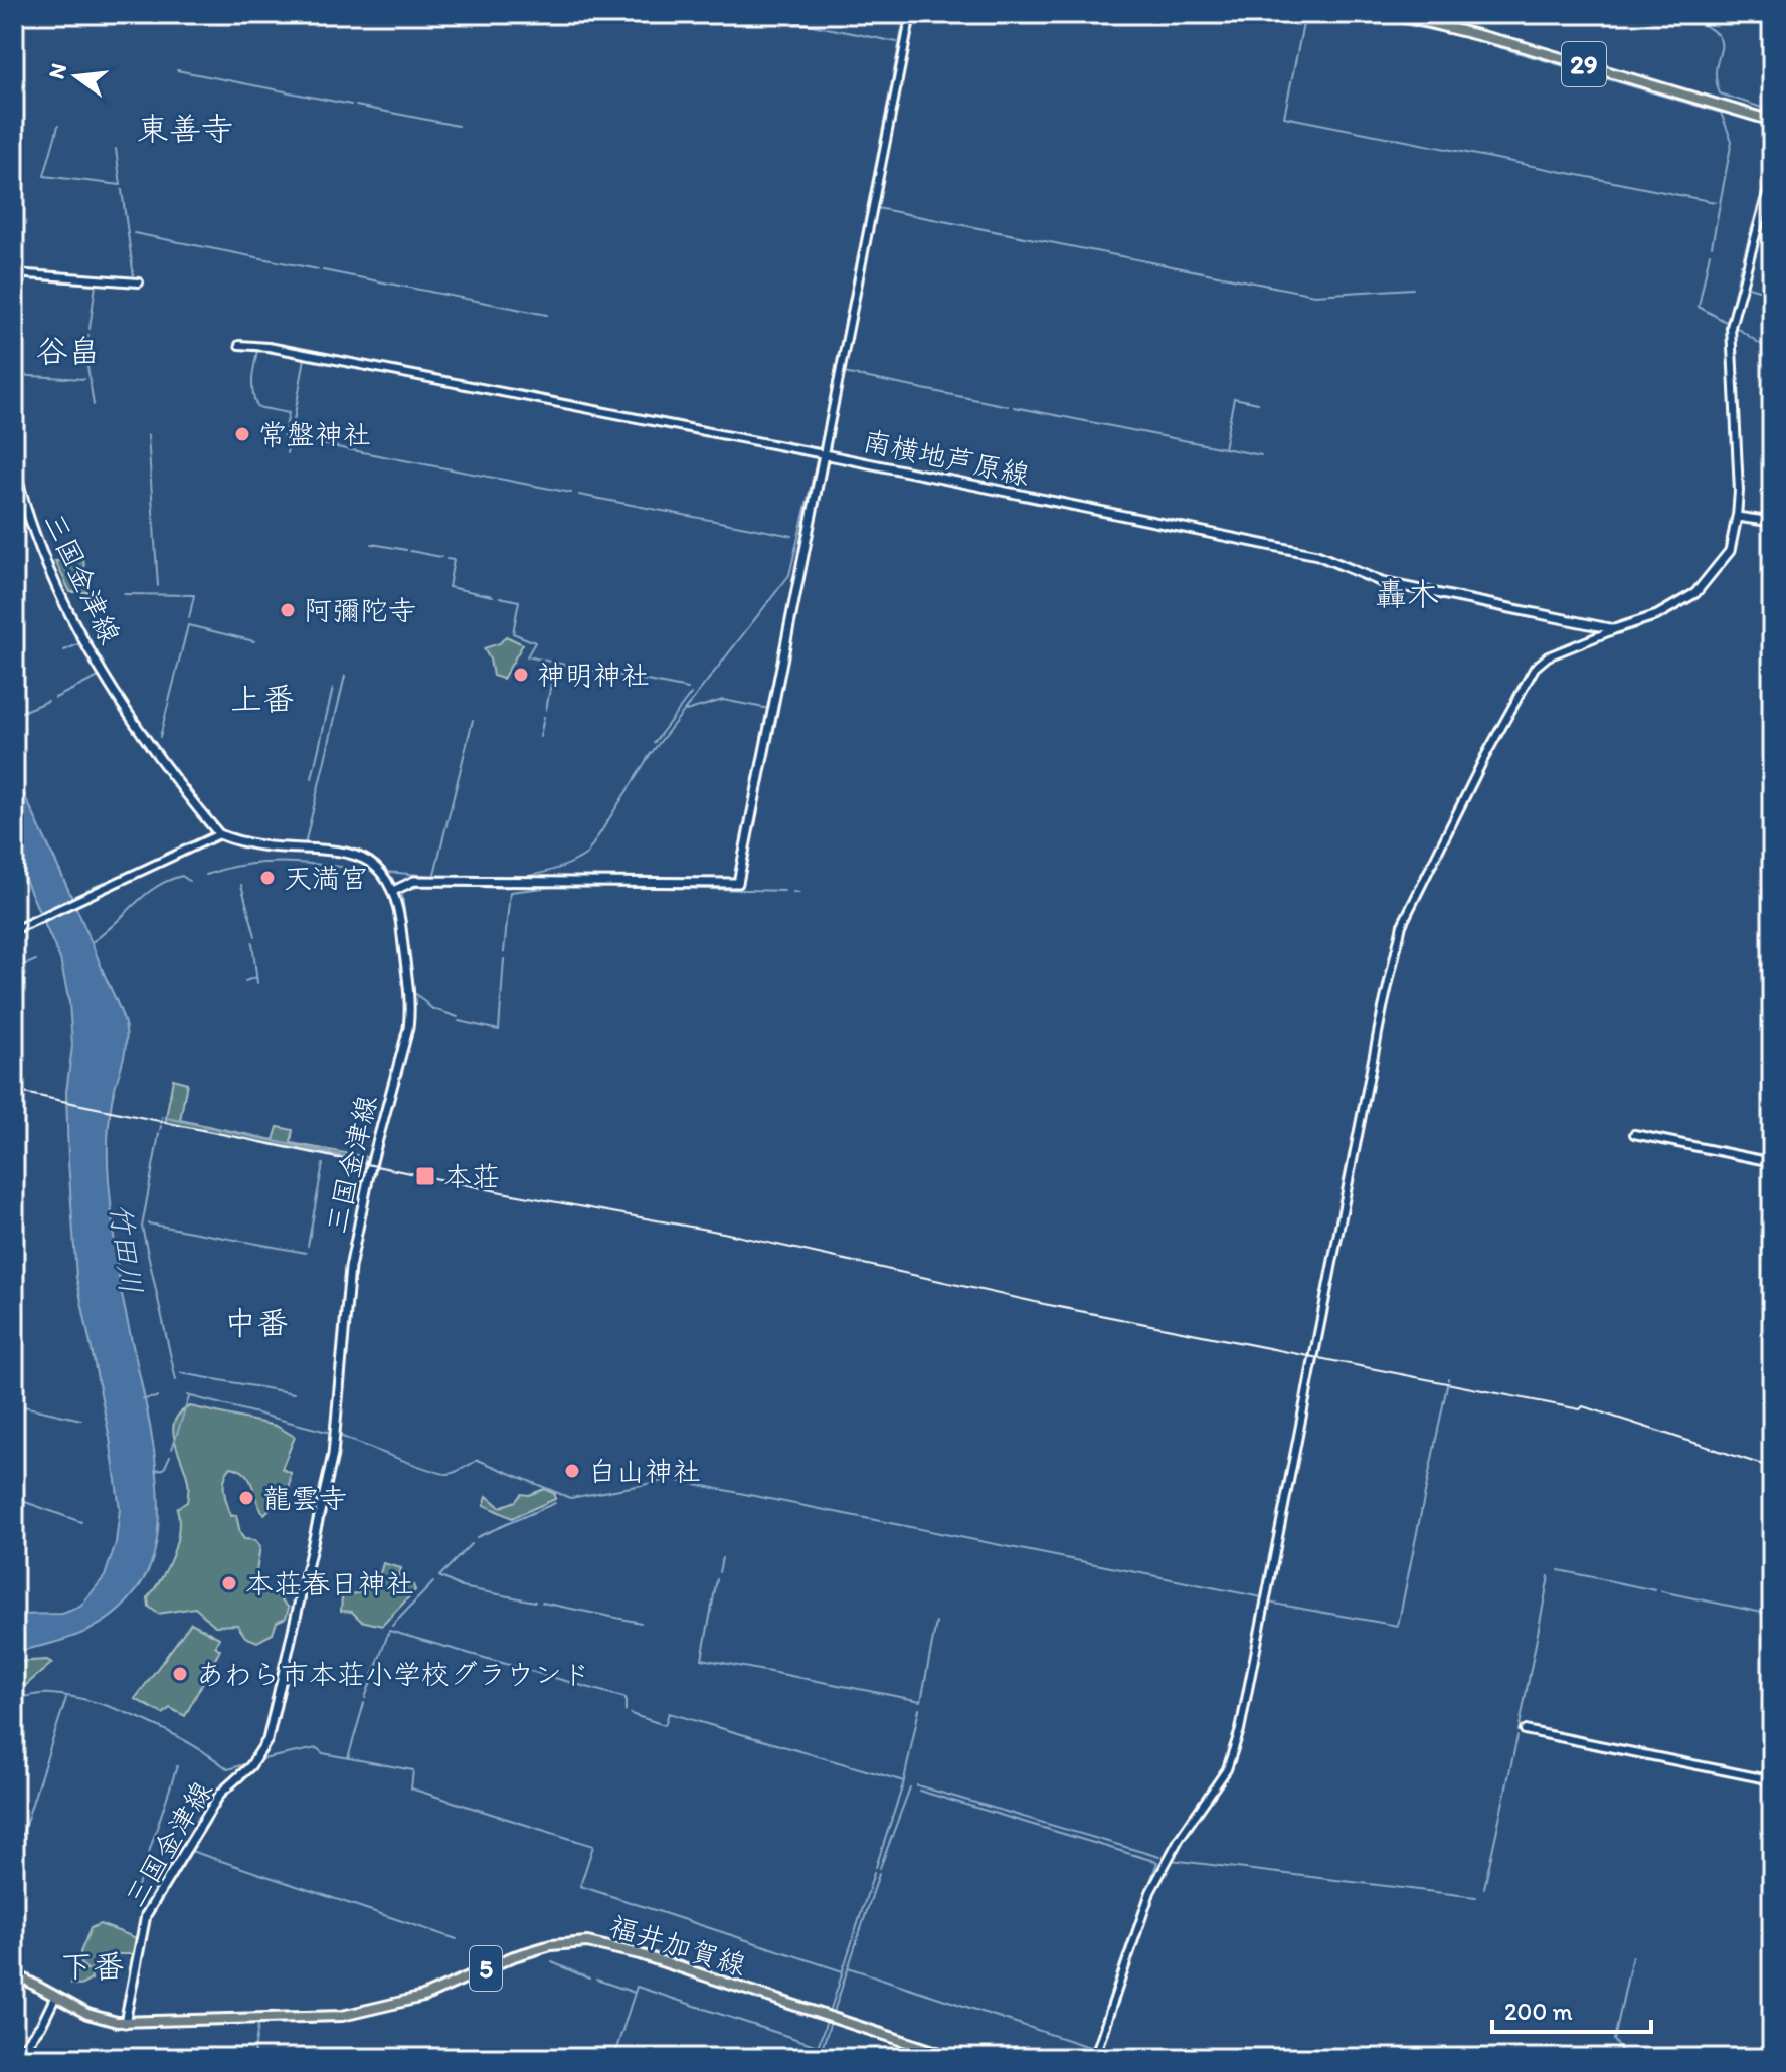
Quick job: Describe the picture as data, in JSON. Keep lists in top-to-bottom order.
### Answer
{
  "streets": {
    "main road": [
      "29",
      "南横地芦原線",
      "三国金津線",
      "福井加賀線",
      "5"
    ]
  },
  "crossings": [
    ["南横地芦原線", "三国金津線"],
    ["三国金津線", "福井加賀線"]
  ],
  "districts": [
    "東善寺",
    "谷畠",
    "轟木",
    "上番",
    "中番",
    "下番"
  ],
  "water": ["竹田川"],
  "places": {
    "other": [
      "常盤神社",
      "阿彌陀寺",
      "神明神社",
      "天満宮",
      "白山神社",
      "龍雲寺",
      "本荘春日神社",
      "あわら市本荘小学校グラウンド"
    ],
    "transit": ["本荘"]
  },
  "scale_bar": "200 m",
  "north": "left"
}
